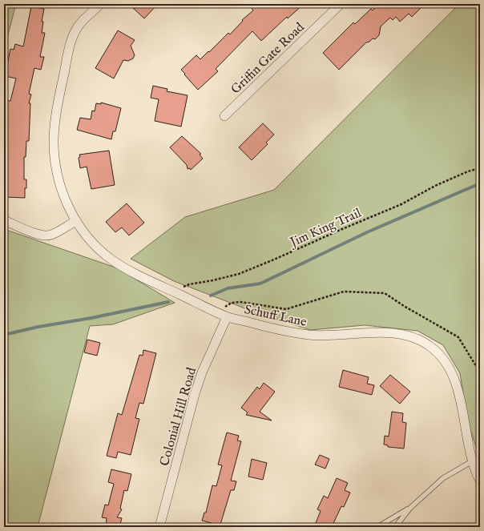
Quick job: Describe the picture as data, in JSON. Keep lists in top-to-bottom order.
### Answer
{
  "streets": {
    "street": ["Griffin Gate Road", "Schuff Lane", "Colonial Hill Road"],
    "path": ["Jim King Trail"]
  },
  "crossings": [
    ["Jim King Trail", "Schuff Lane"],
    ["Schuff Lane", "Colonial Hill Road"]
  ]
}
